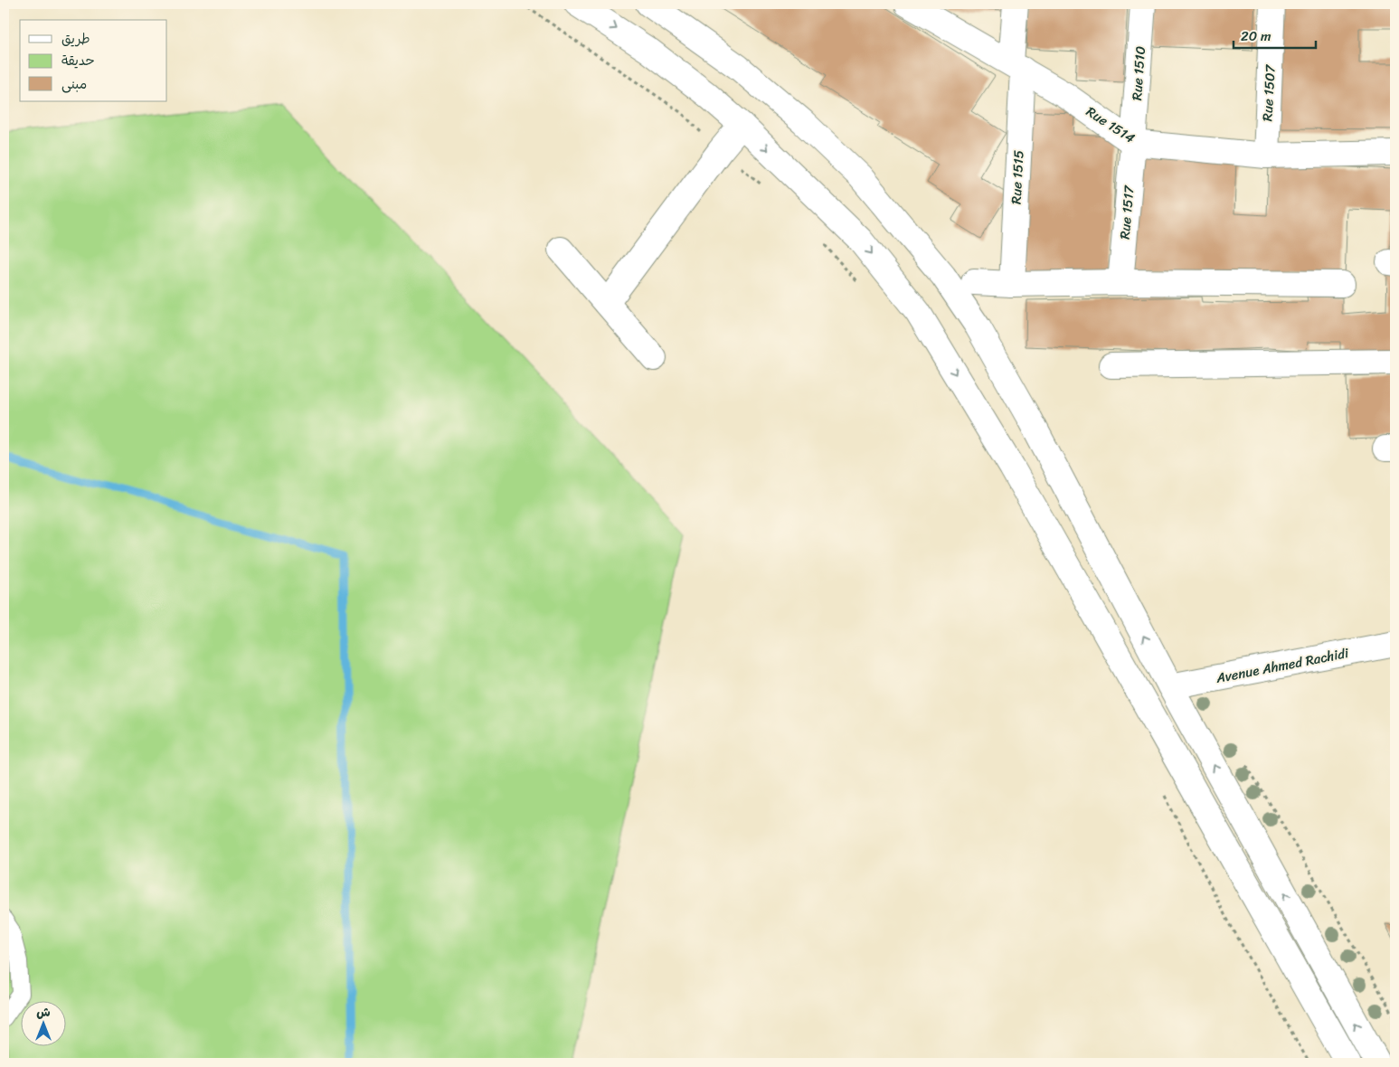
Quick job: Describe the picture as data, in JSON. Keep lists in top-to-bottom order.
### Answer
{
  "streets": {
    "main road": [
      "Rue 1510",
      "Rue 1507",
      "Rue 1514",
      "Rue 1515",
      "Rue 1517",
      "Avenue Ahmed Rachidi"
    ]
  },
  "crossings": [
    ["Rue 1510", "Rue 1514"],
    ["Rue 1510", "Rue 1517"],
    ["Rue 1507", "Rue 1514"],
    ["Rue 1514", "Rue 1515"],
    ["Rue 1514", "Rue 1517"]
  ],
  "legend": ["طريق", "حديقة", "مبنى"],
  "scale_bar": "20 m",
  "north": "top"
}
